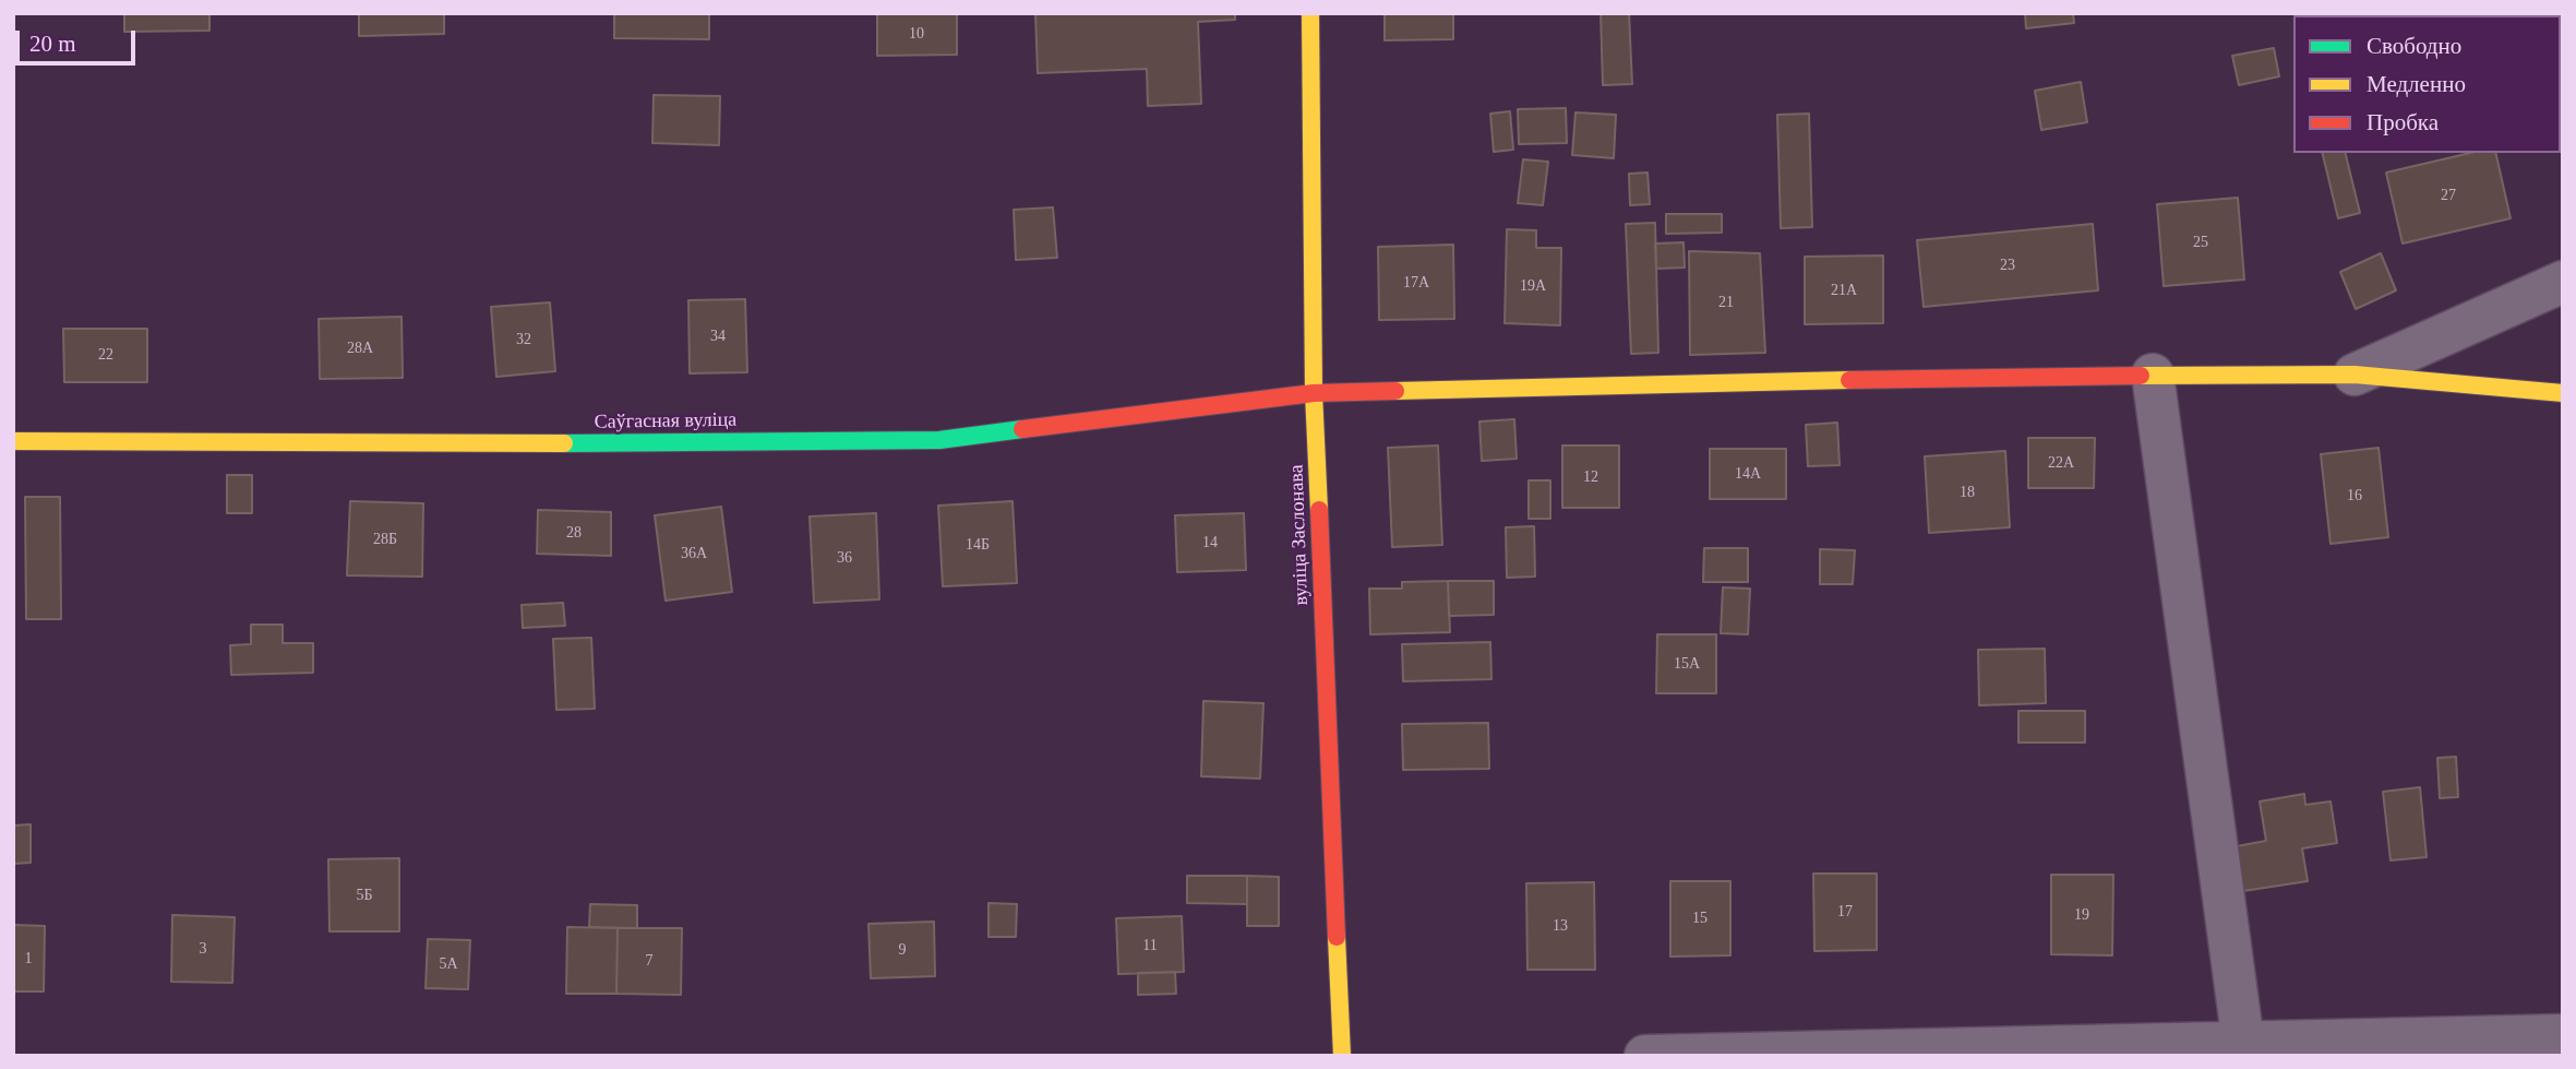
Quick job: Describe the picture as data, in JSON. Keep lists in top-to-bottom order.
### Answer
{
  "streets": {
    "street": ["Саўгасная вуліца", "вуліца Заслонава"]
  },
  "crossings": [
    ["Саўгасная вуліца", "вуліца Заслонава"]
  ],
  "house_numbers": [
    "10",
    "27",
    "25",
    "23",
    "17А",
    "19А",
    "21А",
    "21",
    "34",
    "32",
    "28А",
    "22",
    "22А",
    "14А",
    "12",
    "18",
    "16",
    "28",
    "28Б",
    "14",
    "14Б",
    "36А",
    "36",
    "15А",
    "5Б",
    "17",
    "19",
    "15",
    "13",
    "11",
    "3",
    "9",
    "1",
    "7",
    "5А"
  ],
  "legend": ["Свободно", "Медленно", "Пробка"],
  "scale_bar": "20 m"
}
